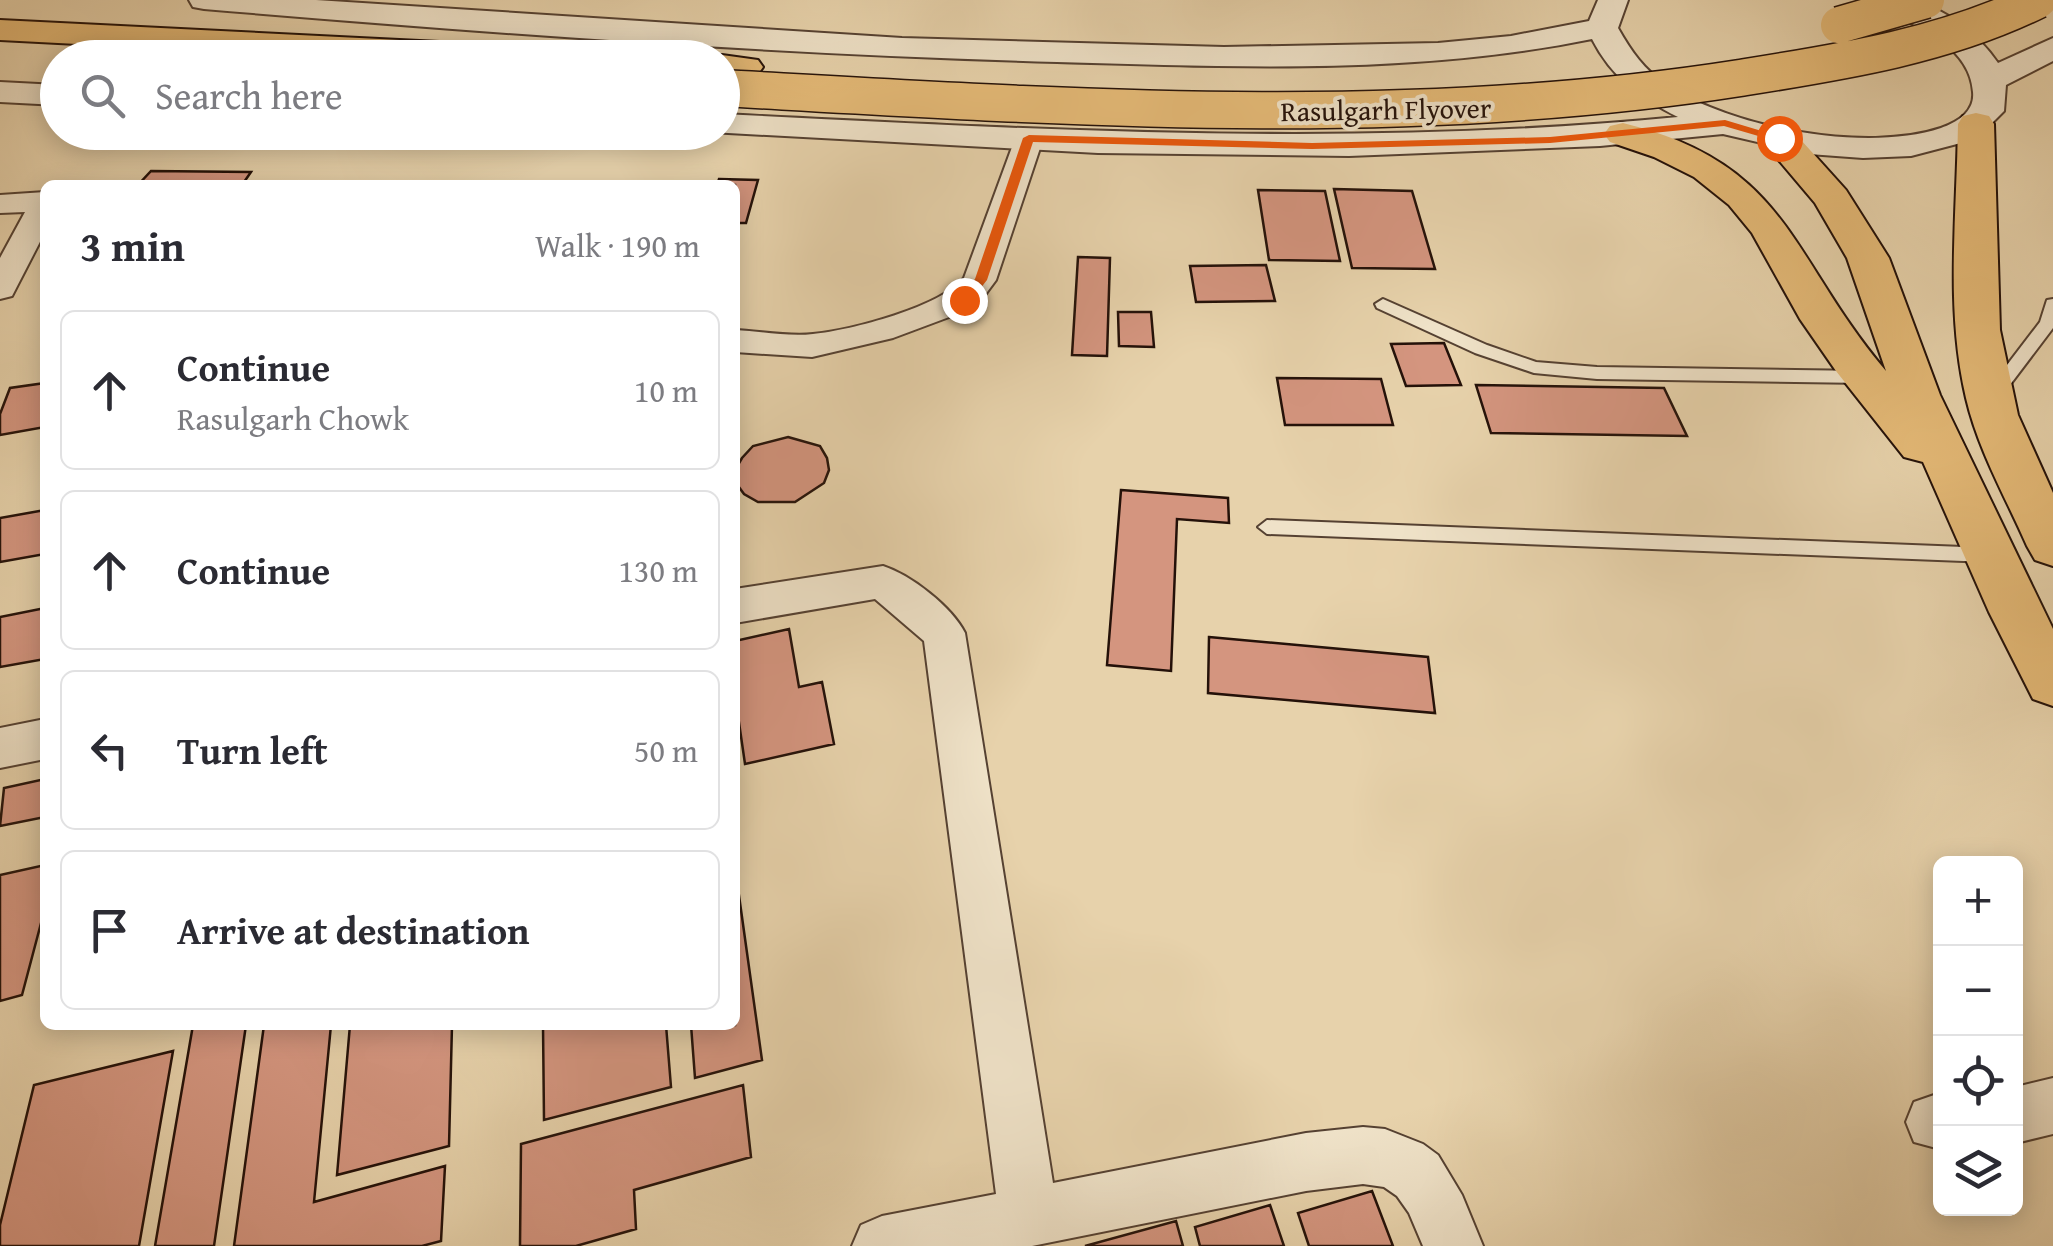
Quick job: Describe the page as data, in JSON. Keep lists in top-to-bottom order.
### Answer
{
  "streets": {
    "main road": ["Rasulgarh Flyover"]
  },
  "page": {
    "search": "Search here",
    "heading": ["3 min", "Walk · 190 m"],
    "list": [
      ["Continue", "Rasulgarh Chowk", "10 m"],
      ["Continue", "130 m"],
      ["Turn left", "50 m"],
      "Arrive at destination"
    ],
    "map_buttons": ["+", "−"]
  }
}
